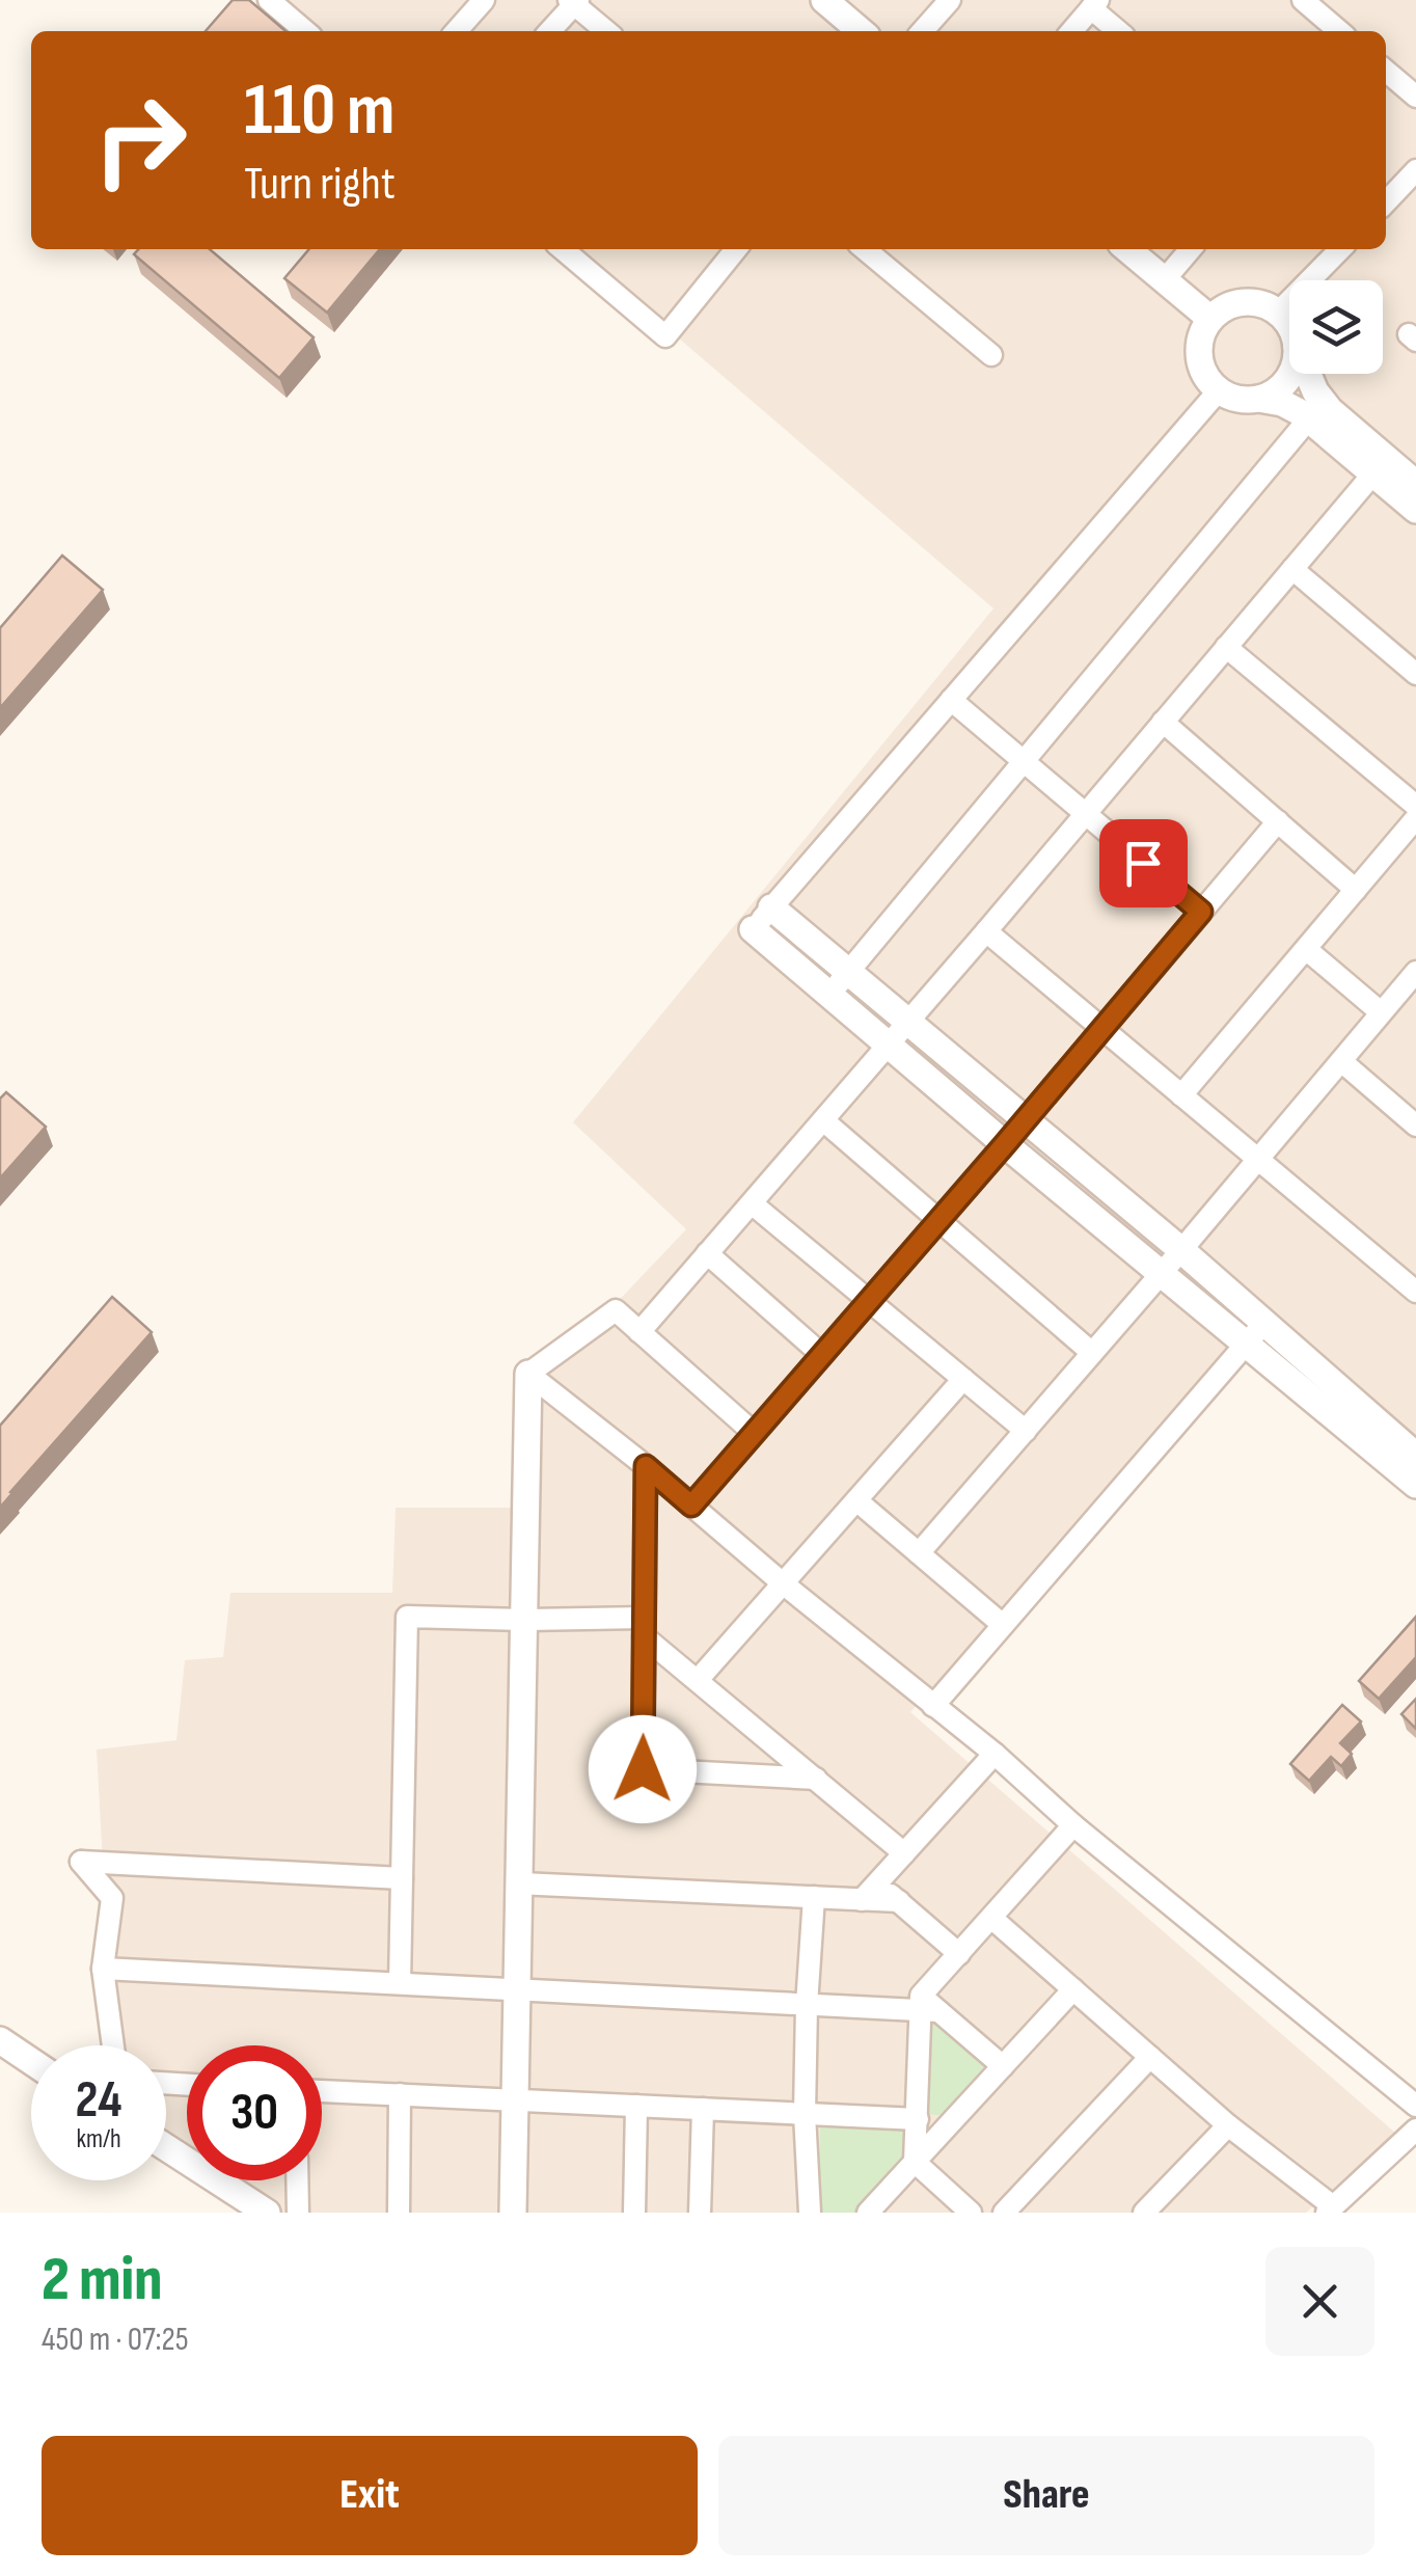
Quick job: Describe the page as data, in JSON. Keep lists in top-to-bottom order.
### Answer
{
  "page": {
    "turn": ["110 m", "Turn right"],
    "speed": "24 km/h",
    "limit": "30",
    "heading": ["2 min", "450 m · 07:25"],
    "buttons": ["Exit", "Share"]
  }
}
